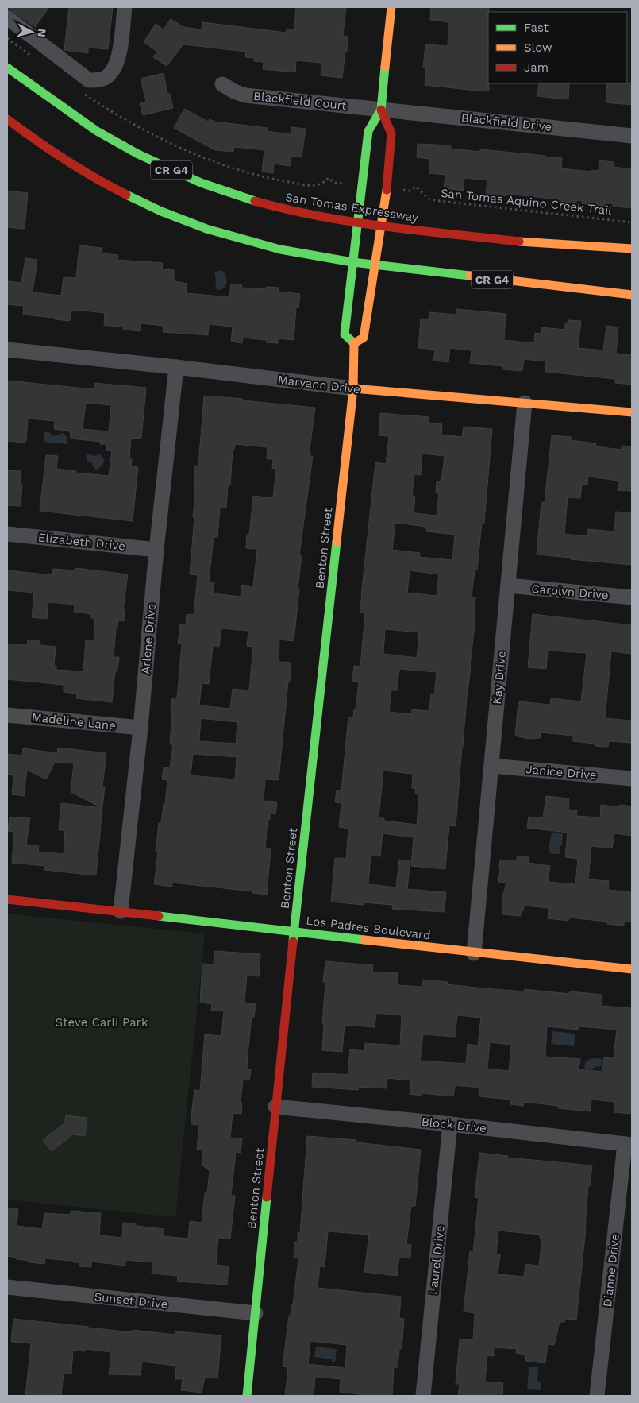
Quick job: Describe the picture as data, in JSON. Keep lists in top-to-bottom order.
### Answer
{
  "streets": {
    "main road": [
      "CR G4",
      "San Tomas Expressway",
      "Maryann Drive",
      "Benton Street",
      "Los Padres Boulevard"
    ],
    "street": [
      "Blackfield Court",
      "Blackfield Drive",
      "Elizabeth Drive",
      "Carolyn Drive",
      "Arlene Drive",
      "Kay Drive",
      "Madeline Lane",
      "Janice Drive",
      "Block Drive",
      "Laurel Drive",
      "Dianne Drive",
      "Sunset Drive"
    ],
    "path": ["San Tomas Aquino Creek Trail"]
  },
  "crossings": [
    ["Blackfield Court", "Blackfield Drive"],
    ["Maryann Drive", "Benton Street"],
    ["Maryann Drive", "Arlene Drive"],
    ["Maryann Drive", "Kay Drive"],
    ["Elizabeth Drive", "Arlene Drive"],
    ["Benton Street", "Los Padres Boulevard"],
    ["Benton Street", "Block Drive"],
    ["Benton Street", "Sunset Drive"],
    ["Carolyn Drive", "Kay Drive"],
    ["Arlene Drive", "Madeline Lane"],
    ["Arlene Drive", "Los Padres Boulevard"],
    ["Kay Drive", "Janice Drive"],
    ["Kay Drive", "Los Padres Boulevard"],
    ["Block Drive", "Laurel Drive"],
    ["Block Drive", "Dianne Drive"]
  ],
  "parks": ["Steve Carli Park"],
  "legend": ["Fast", "Slow", "Jam"],
  "north": "right"
}
